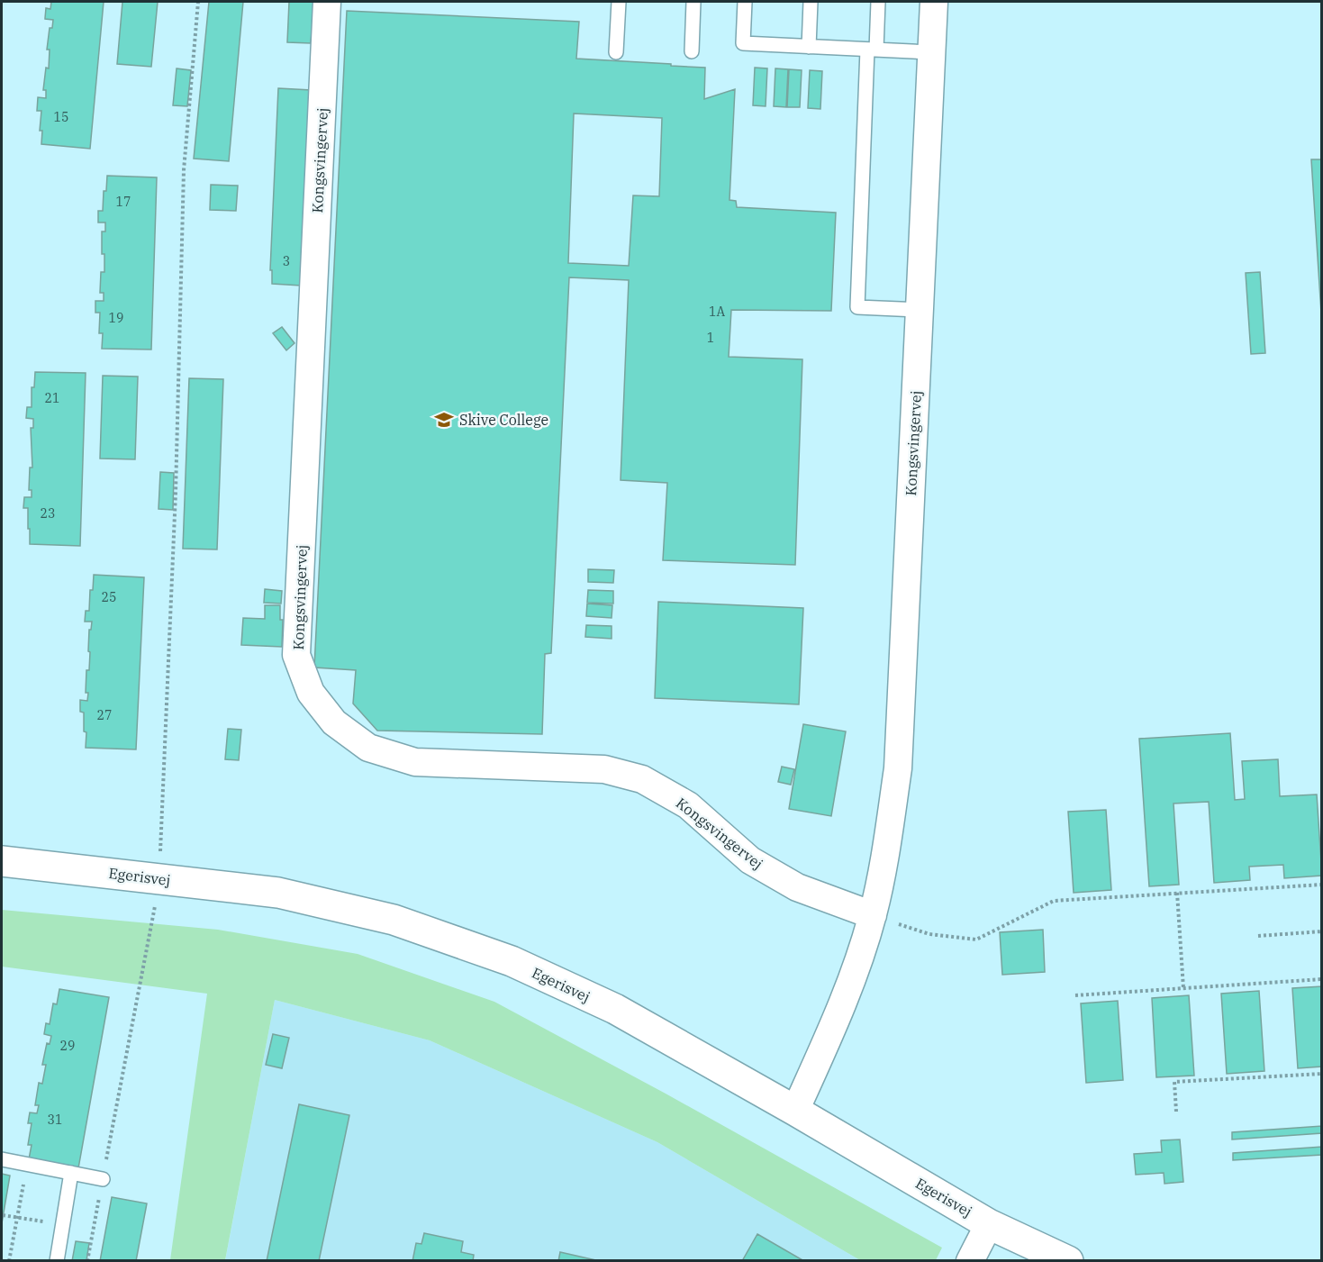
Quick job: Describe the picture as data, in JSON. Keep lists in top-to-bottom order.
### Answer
{
  "streets": {
    "street": ["Kongsvingervej", "Egerisvej"]
  },
  "crossings": [
    ["Kongsvingervej", "Egerisvej"]
  ],
  "places": {
    "school or university": ["Skive College"]
  },
  "house_numbers": [
    "15",
    "17",
    "3",
    "1A",
    "19",
    "1",
    "21",
    "23",
    "25",
    "27",
    "29",
    "31"
  ]
}
